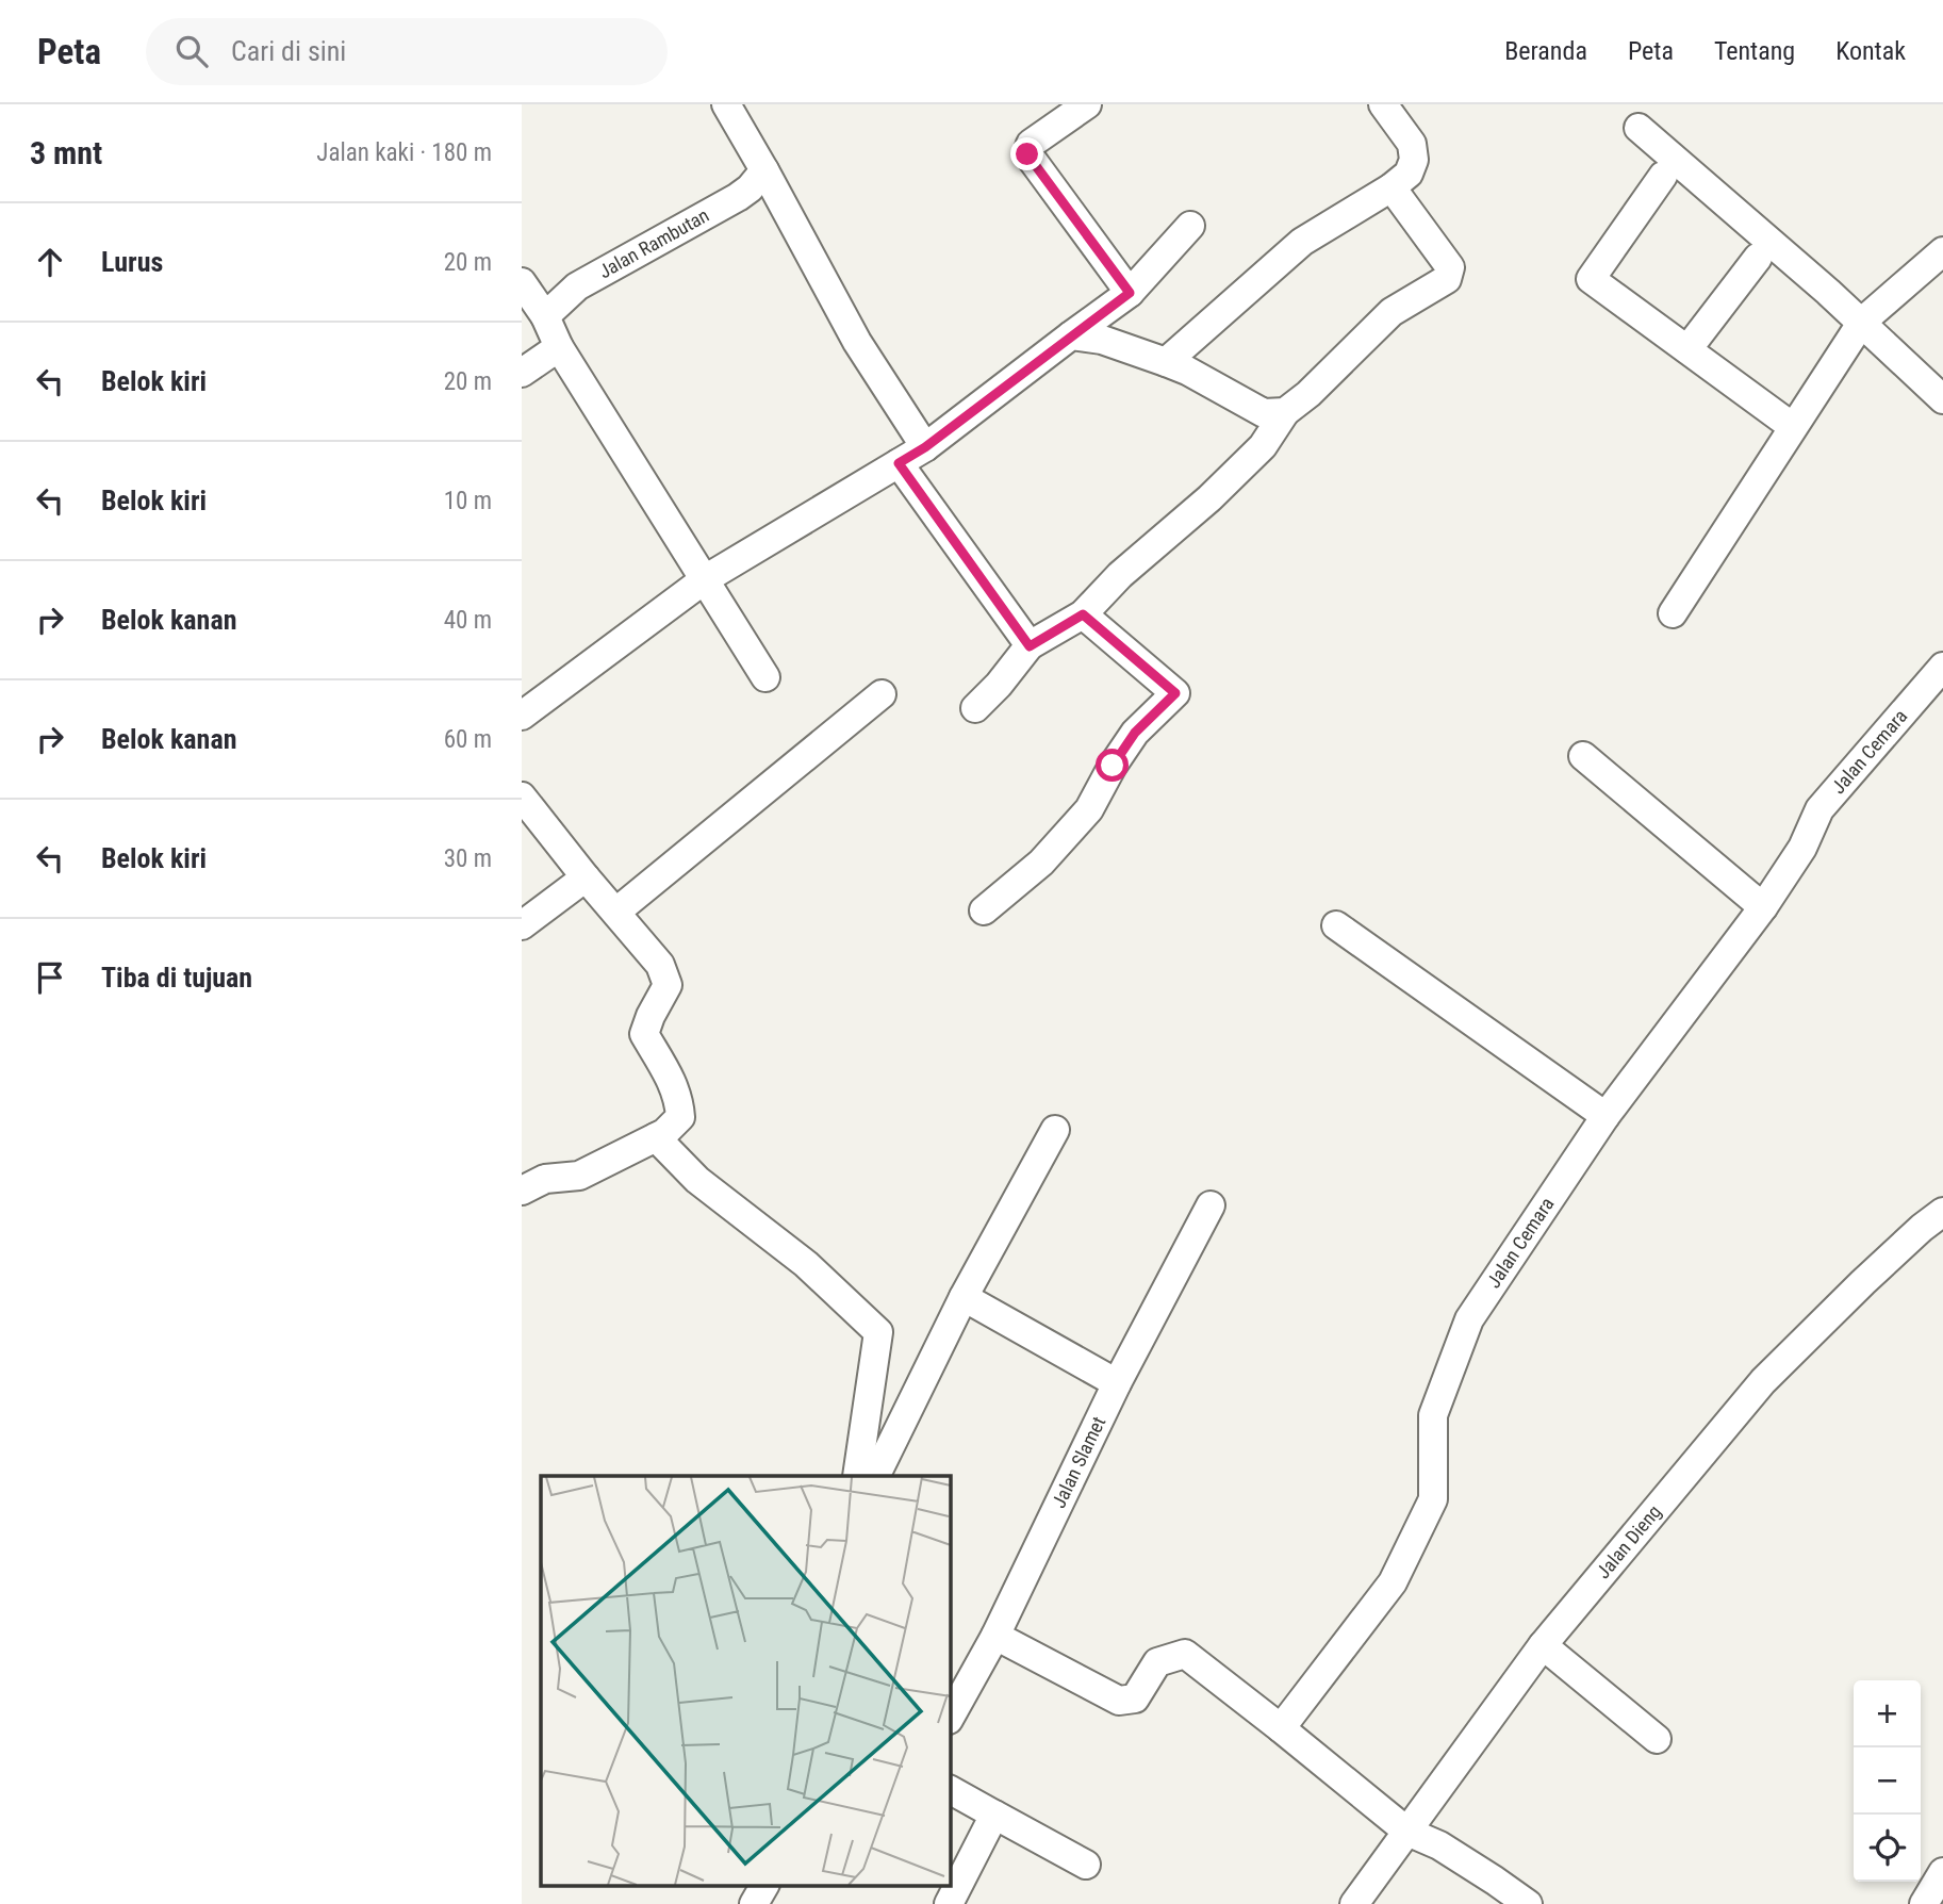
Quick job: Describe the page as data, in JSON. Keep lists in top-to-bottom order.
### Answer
{
  "streets": {
    "street": [
      "Jalan Rambutan",
      "Jalan Cemara",
      "Jalan Slamet",
      "Jalan Dieng"
    ]
  },
  "page": {
    "header": "Peta",
    "search": "Cari di sini",
    "nav": [
      "Beranda",
      "Peta",
      "Tentang",
      "Kontak"
    ],
    "heading": ["3 mnt", "Jalan kaki · 180 m"],
    "list": [
      ["Lurus", "20 m"],
      ["Belok kiri", "20 m"],
      ["Belok kiri", "10 m"],
      ["Belok kanan", "40 m"],
      ["Belok kanan", "60 m"],
      ["Belok kiri", "30 m"],
      "Tiba di tujuan"
    ],
    "map_buttons": ["+", "−"]
  }
}
